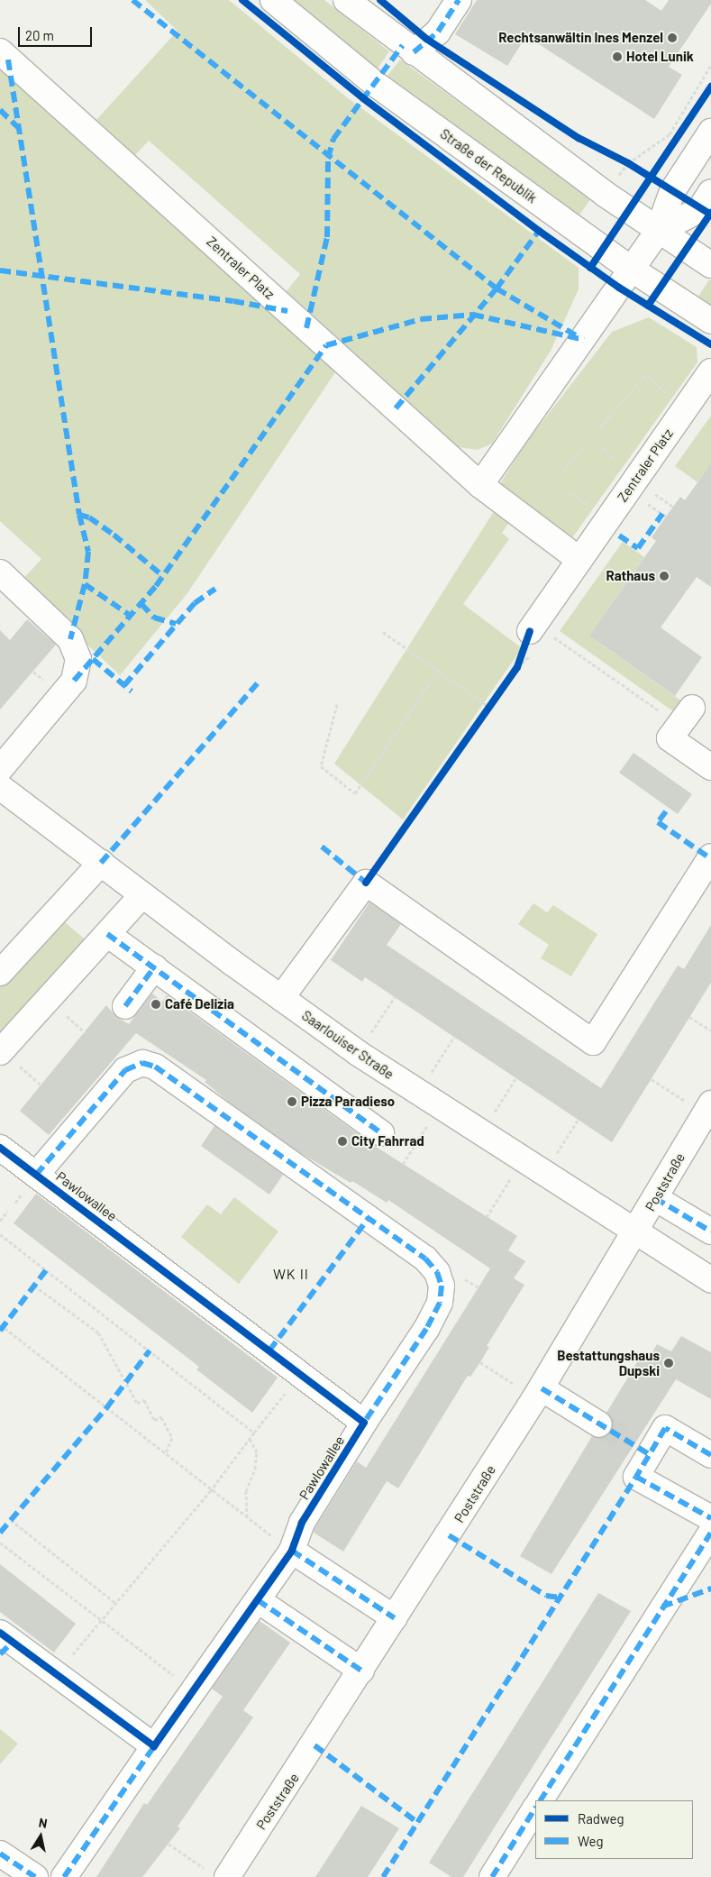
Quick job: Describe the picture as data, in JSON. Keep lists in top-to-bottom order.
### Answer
{
  "streets": {
    "street": [
      "Straße der Republik",
      "Zentraler Platz",
      "Saarlouiser Straße",
      "Poststraße",
      "Pawlowallee"
    ]
  },
  "crossings": [
    ["Saarlouiser Straße", "Poststraße"]
  ],
  "districts": ["WK II"],
  "places": [
    "Rechtsanwältin Ines Menzel",
    "Hotel Lunik",
    "Rathaus",
    "Café Delizia",
    "Pizza Paradieso",
    "City Fahrrad",
    "Bestattungshaus Dupski"
  ],
  "legend": ["Radweg", "Weg"],
  "scale_bar": "20 m",
  "north": "top"
}
